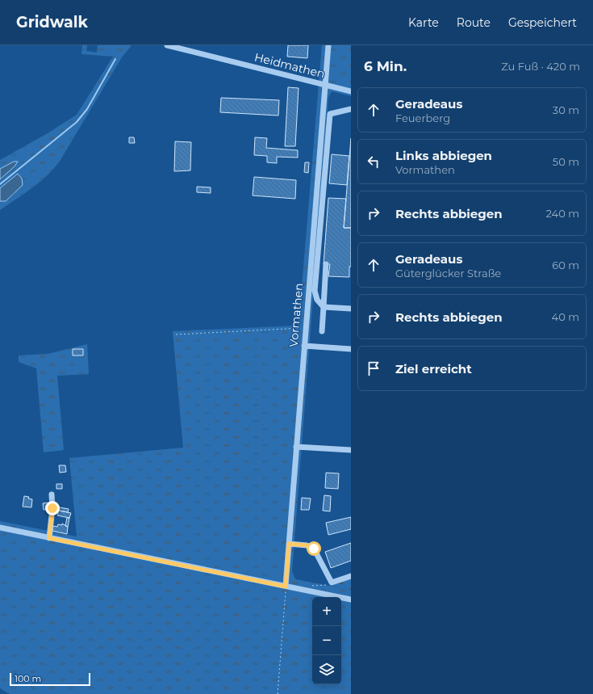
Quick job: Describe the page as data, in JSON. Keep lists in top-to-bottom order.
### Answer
{
  "streets": {
    "street": ["Heidmathen", "Vormathen"]
  },
  "crossings": [
    ["Heidmathen", "Vormathen"]
  ],
  "scale_bar": "100 m",
  "page": {
    "header": "Gridwalk",
    "nav": ["Karte", "Route", "Gespeichert"],
    "heading": ["6 Min.", "Zu Fuß · 420 m"],
    "list": [
      ["Geradeaus", "Feuerberg", "30 m"],
      ["Links abbiegen", "Vormathen", "50 m"],
      ["Rechts abbiegen", "240 m"],
      ["Geradeaus", "Güterglücker Straße", "60 m"],
      ["Rechts abbiegen", "40 m"],
      "Ziel erreicht"
    ],
    "map_buttons": ["+", "−"],
    "scale": "100 m"
  }
}
